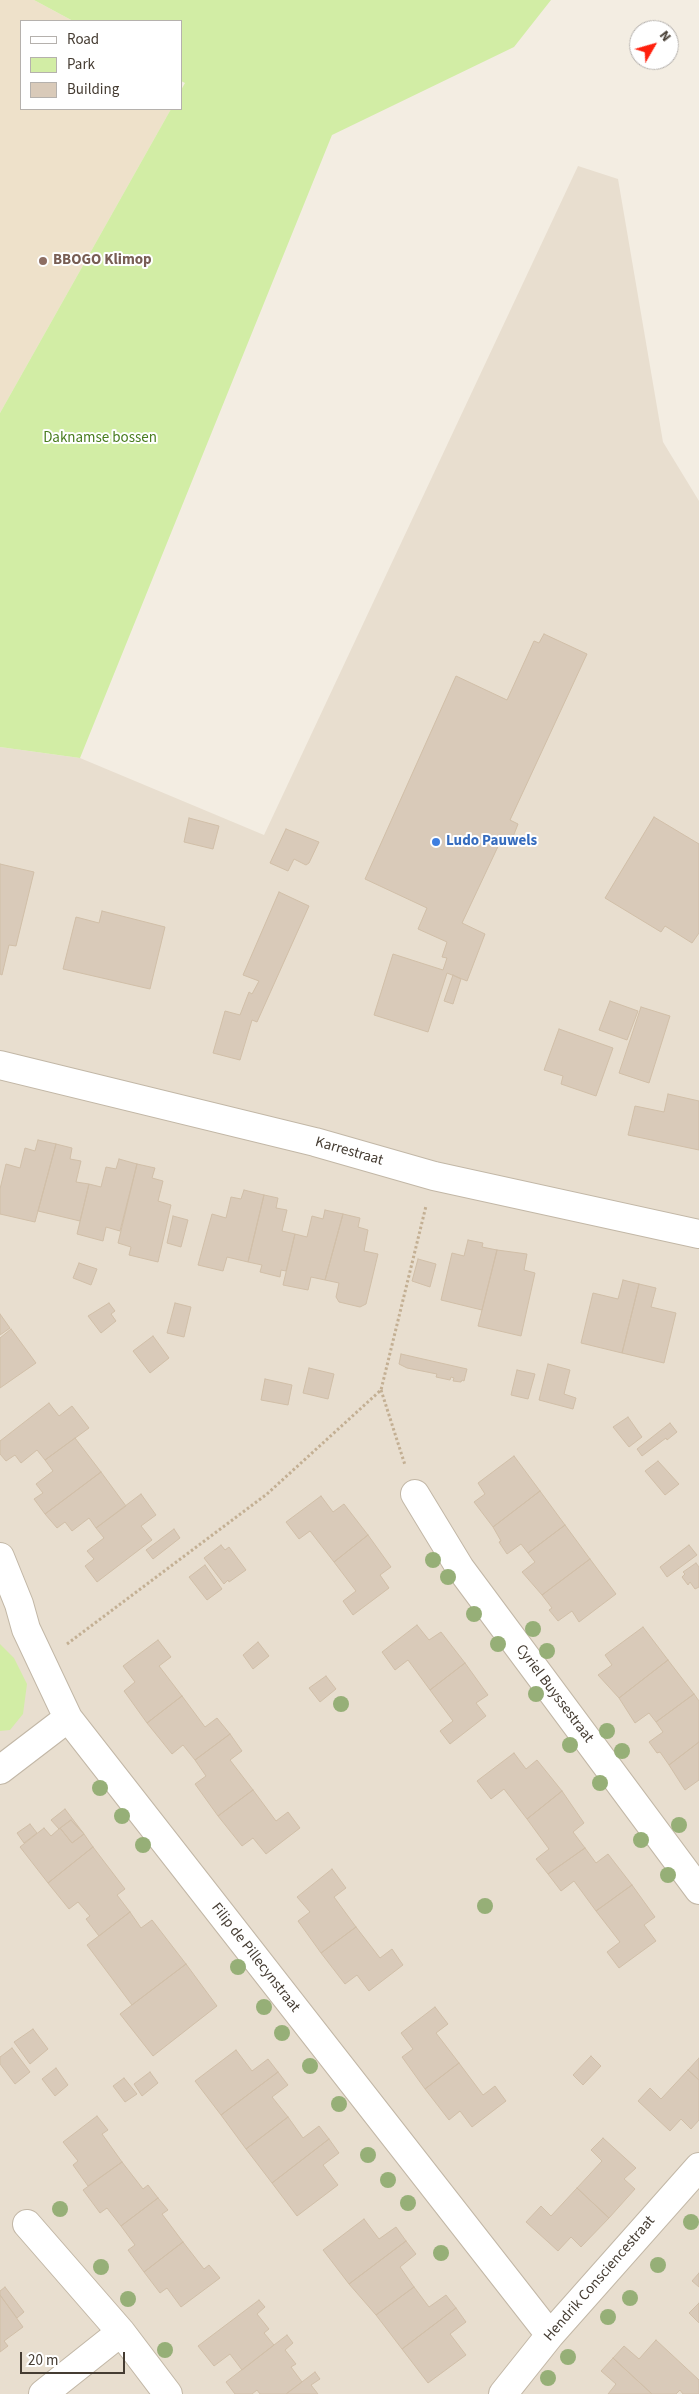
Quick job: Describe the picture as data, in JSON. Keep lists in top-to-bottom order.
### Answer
{
  "streets": {
    "street": [
      "Karrestraat",
      "Cyriel Buyssestraat",
      "Filip de Pillecynstraat",
      "Hendrik Consciencestraat"
    ]
  },
  "crossings": [
    ["Filip de Pillecynstraat", "Hendrik Consciencestraat"]
  ],
  "parks": ["Daknamse bossen"],
  "places": ["BBOGO Klimop", "Ludo Pauwels"],
  "legend": ["Road", "Park", "Building"],
  "scale_bar": "20 m",
  "north": "top right"
}
